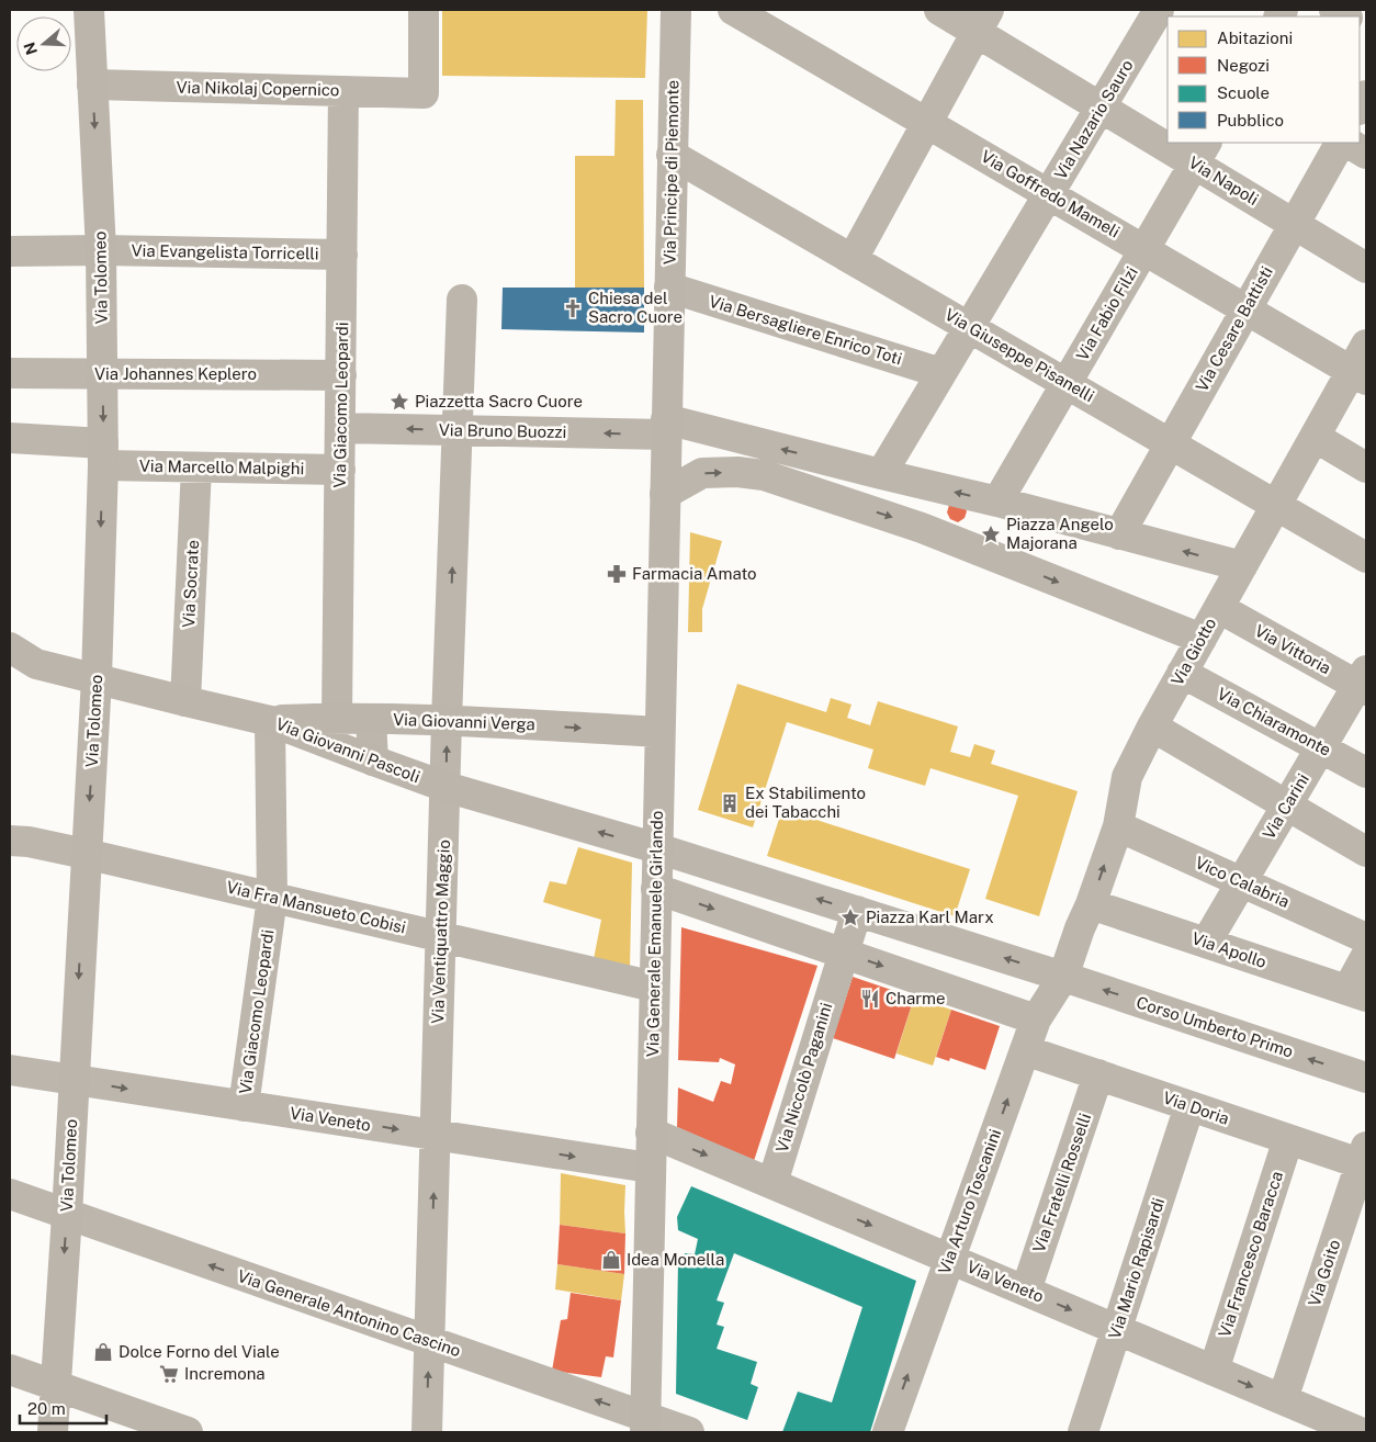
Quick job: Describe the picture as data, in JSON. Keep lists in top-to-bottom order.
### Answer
{
  "streets": {
    "street": [
      "Via Nikolaj Copernico",
      "Via Nazario Sauro",
      "Via Principe di Piemonte",
      "Via Napoli",
      "Via Goffredo Mameli",
      "Via Evangelista Torricelli",
      "Via Tolomeo",
      "Via Fabio Filzi",
      "Via Cesare Battisti",
      "Via Bersagliere Enrico Toti",
      "Via Giuseppe Pisanelli",
      "Via Johannes Keplero",
      "Via Giacomo Leopardi",
      "Via Bruno Buozzi",
      "Via Marcello Malpighi",
      "Via Socrate",
      "Via Vittoria",
      "Via Giotto",
      "Via Giovanni Verga",
      "Via Chiaramonte",
      "Via Giovanni Pascoli",
      "Via Carini",
      "Vico Calabria",
      "Via Fra Mansueto Cobisi",
      "Via Ventiquattro Maggio",
      "Via Generale Emanuele Girlando",
      "Via Apollo",
      "Corso Umberto Primo",
      "Via Niccolò Paganini",
      "Via Doria",
      "Via Veneto",
      "Via Fratelli Rosselli",
      "Via Arturo Toscanini",
      "Via Francesco Baracca",
      "Via Mario Rapisardi",
      "Via Goito",
      "Via Generale Antonino Cascino"
    ]
  },
  "crossings": [
    ["Via Nikolaj Copernico", "Via Tolomeo"],
    ["Via Nikolaj Copernico", "Via Giacomo Leopardi"],
    ["Via Nazario Sauro", "Via Napoli"],
    ["Via Nazario Sauro", "Via Goffredo Mameli"],
    ["Via Nazario Sauro", "Via Bersagliere Enrico Toti"],
    ["Via Nazario Sauro", "Via Giuseppe Pisanelli"],
    ["Via Nazario Sauro", "Via Bruno Buozzi"],
    ["Via Principe di Piemonte", "Via Bersagliere Enrico Toti"],
    ["Via Principe di Piemonte", "Via Giuseppe Pisanelli"],
    ["Via Principe di Piemonte", "Via Bruno Buozzi"],
    ["Via Principe di Piemonte", "Via Generale Emanuele Girlando"],
    ["Via Napoli", "Via Fabio Filzi"],
    ["Via Napoli", "Via Cesare Battisti"],
    ["Via Goffredo Mameli", "Via Fabio Filzi"],
    ["Via Goffredo Mameli", "Via Cesare Battisti"],
    ["Via Goffredo Mameli", "Via Giotto"],
    ["Via Evangelista Torricelli", "Via Tolomeo"],
    ["Via Evangelista Torricelli", "Via Giacomo Leopardi"],
    ["Via Tolomeo", "Via Johannes Keplero"],
    ["Via Tolomeo", "Via Marcello Malpighi"],
    ["Via Tolomeo", "Via Giovanni Pascoli"],
    ["Via Tolomeo", "Via Fra Mansueto Cobisi"],
    ["Via Tolomeo", "Via Veneto"],
    ["Via Tolomeo", "Via Generale Antonino Cascino"],
    ["Via Fabio Filzi", "Via Giuseppe Pisanelli"],
    ["Via Fabio Filzi", "Via Bruno Buozzi"],
    ["Via Cesare Battisti", "Via Giuseppe Pisanelli"],
    ["Via Cesare Battisti", "Via Bruno Buozzi"],
    ["Via Giuseppe Pisanelli", "Via Giotto"],
    ["Via Johannes Keplero", "Via Giacomo Leopardi"],
    ["Via Giacomo Leopardi", "Via Bruno Buozzi"],
    ["Via Giacomo Leopardi", "Via Marcello Malpighi"],
    ["Via Giacomo Leopardi", "Via Giovanni Verga"],
    ["Via Giacomo Leopardi", "Via Giovanni Pascoli"],
    ["Via Giacomo Leopardi", "Via Fra Mansueto Cobisi"],
    ["Via Giacomo Leopardi", "Via Veneto"],
    ["Via Bruno Buozzi", "Via Giotto"],
    ["Via Bruno Buozzi", "Via Ventiquattro Maggio"],
    ["Via Bruno Buozzi", "Via Generale Emanuele Girlando"],
    ["Via Marcello Malpighi", "Via Socrate"],
    ["Via Socrate", "Via Giovanni Pascoli"],
    ["Via Vittoria", "Via Giotto"],
    ["Via Vittoria", "Via Carini"],
    ["Via Giotto", "Via Chiaramonte"],
    ["Via Giotto", "Vico Calabria"],
    ["Via Giotto", "Via Apollo"],
    ["Via Giotto", "Corso Umberto Primo"],
    ["Via Giotto", "Via Arturo Toscanini"],
    ["Via Giovanni Verga", "Via Giovanni Pascoli"],
    ["Via Giovanni Verga", "Via Ventiquattro Maggio"],
    ["Via Giovanni Verga", "Via Generale Emanuele Girlando"],
    ["Via Chiaramonte", "Via Carini"],
    ["Via Giovanni Pascoli", "Via Ventiquattro Maggio"],
    ["Via Giovanni Pascoli", "Via Generale Emanuele Girlando"],
    ["Via Giovanni Pascoli", "Corso Umberto Primo"],
    ["Via Carini", "Vico Calabria"],
    ["Via Carini", "Via Apollo"],
    ["Via Fra Mansueto Cobisi", "Via Ventiquattro Maggio"],
    ["Via Fra Mansueto Cobisi", "Via Generale Emanuele Girlando"],
    ["Via Ventiquattro Maggio", "Via Veneto"],
    ["Via Ventiquattro Maggio", "Via Generale Antonino Cascino"],
    ["Via Generale Emanuele Girlando", "Corso Umberto Primo"],
    ["Via Generale Emanuele Girlando", "Via Veneto"],
    ["Via Generale Emanuele Girlando", "Via Generale Antonino Cascino"],
    ["Corso Umberto Primo", "Via Niccolò Paganini"],
    ["Corso Umberto Primo", "Via Arturo Toscanini"],
    ["Via Niccolò Paganini", "Via Veneto"],
    ["Via Doria", "Via Fratelli Rosselli"],
    ["Via Doria", "Via Arturo Toscanini"],
    ["Via Doria", "Via Francesco Baracca"],
    ["Via Doria", "Via Mario Rapisardi"],
    ["Via Doria", "Via Goito"],
    ["Via Veneto", "Via Fratelli Rosselli"],
    ["Via Veneto", "Via Arturo Toscanini"],
    ["Via Veneto", "Via Francesco Baracca"],
    ["Via Veneto", "Via Mario Rapisardi"],
    ["Via Veneto", "Via Goito"]
  ],
  "one_way": [
    "Via Tolomeo",
    "Via Giovanni Verga",
    "Via Ventiquattro Maggio",
    "Via Arturo Toscanini"
  ],
  "places": {
    "church": ["Chiesa del Sacro Cuore"],
    "place": ["Piazzetta Sacro Cuore", "Piazza Angelo Majorana", "Piazza Karl Marx"],
    "pharmacy": ["Farmacia Amato"],
    "building": ["Ex Stabilimento dei Tabacchi"],
    "restaurant": ["Charme"],
    "shop": ["Idea Monella", "Dolce Forno del Viale"],
    "supermarket": ["Incremona"]
  },
  "legend": [
    "Abitazioni",
    "Negozi",
    "Scuole",
    "Pubblico"
  ],
  "scale_bar": "20 m",
  "north": "left"
}
